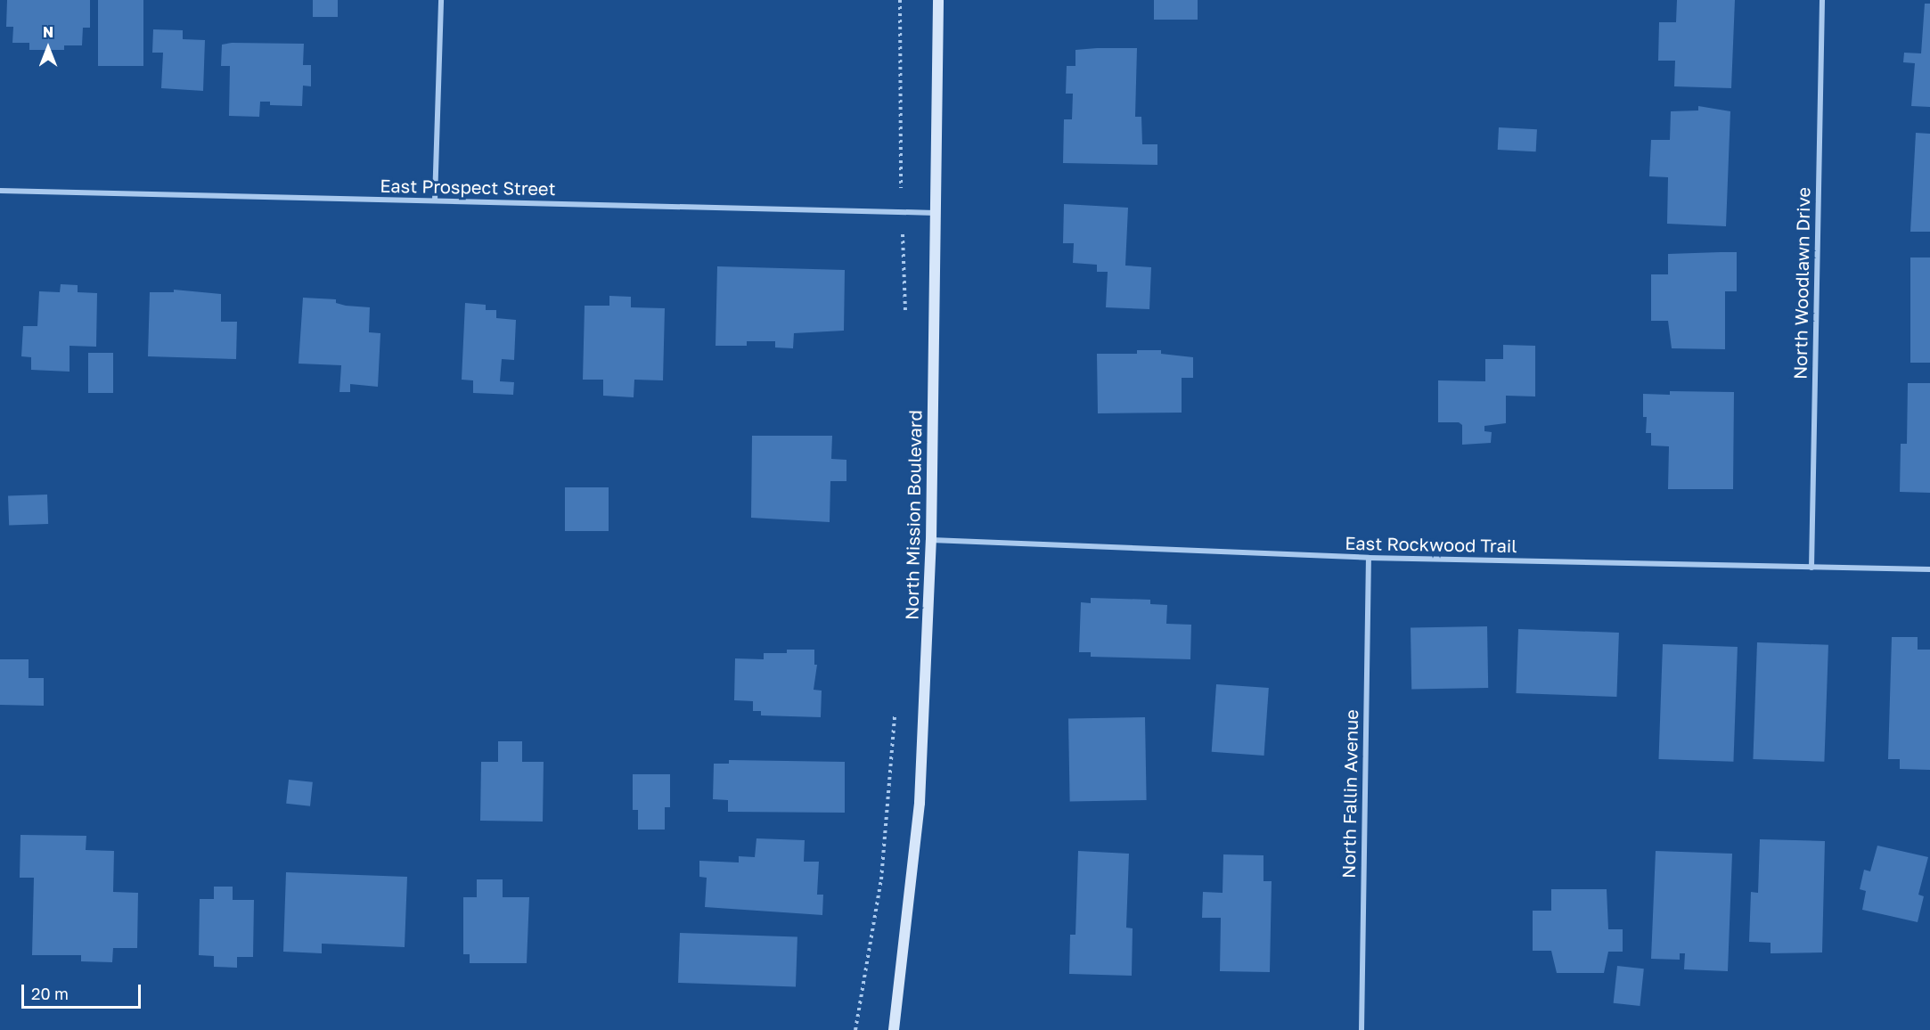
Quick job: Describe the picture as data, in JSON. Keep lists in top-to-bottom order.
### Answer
{
  "streets": {
    "main road": ["North Mission Boulevard"],
    "street": [
      "East Prospect Street",
      "North Woodlawn Drive",
      "East Rockwood Trail",
      "North Fallin Avenue"
    ]
  },
  "crossings": [
    ["East Prospect Street", "North Mission Boulevard"],
    ["North Woodlawn Drive", "East Rockwood Trail"],
    ["North Mission Boulevard", "East Rockwood Trail"],
    ["East Rockwood Trail", "North Fallin Avenue"]
  ],
  "scale_bar": "20 m",
  "north": "top"
}
